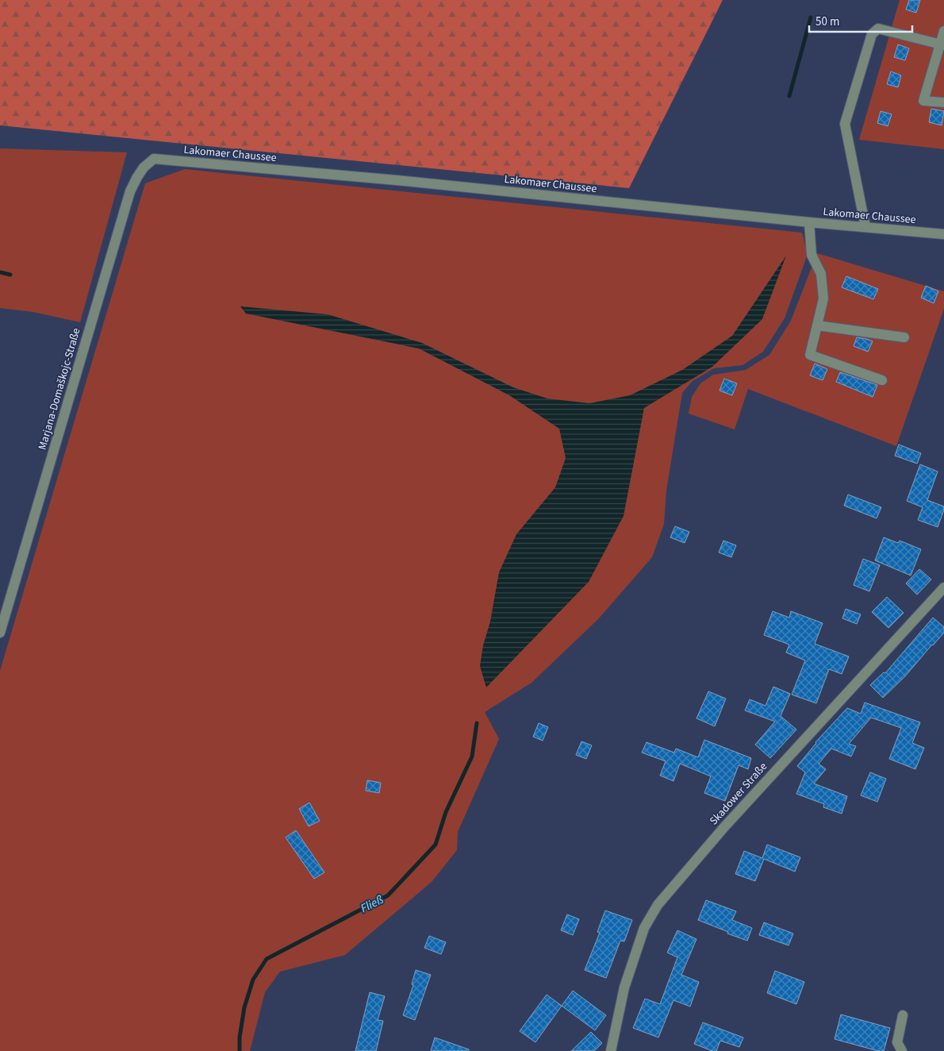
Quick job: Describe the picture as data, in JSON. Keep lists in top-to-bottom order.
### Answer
{
  "streets": {
    "street": ["Lakomaer Chaussee", "Marjana-Domaškojc-Straße", "Skadower Straße"]
  },
  "crossings": [
    ["Lakomaer Chaussee", "Marjana-Domaškojc-Straße"]
  ],
  "water": ["Fließ"],
  "scale_bar": "50 m"
}
